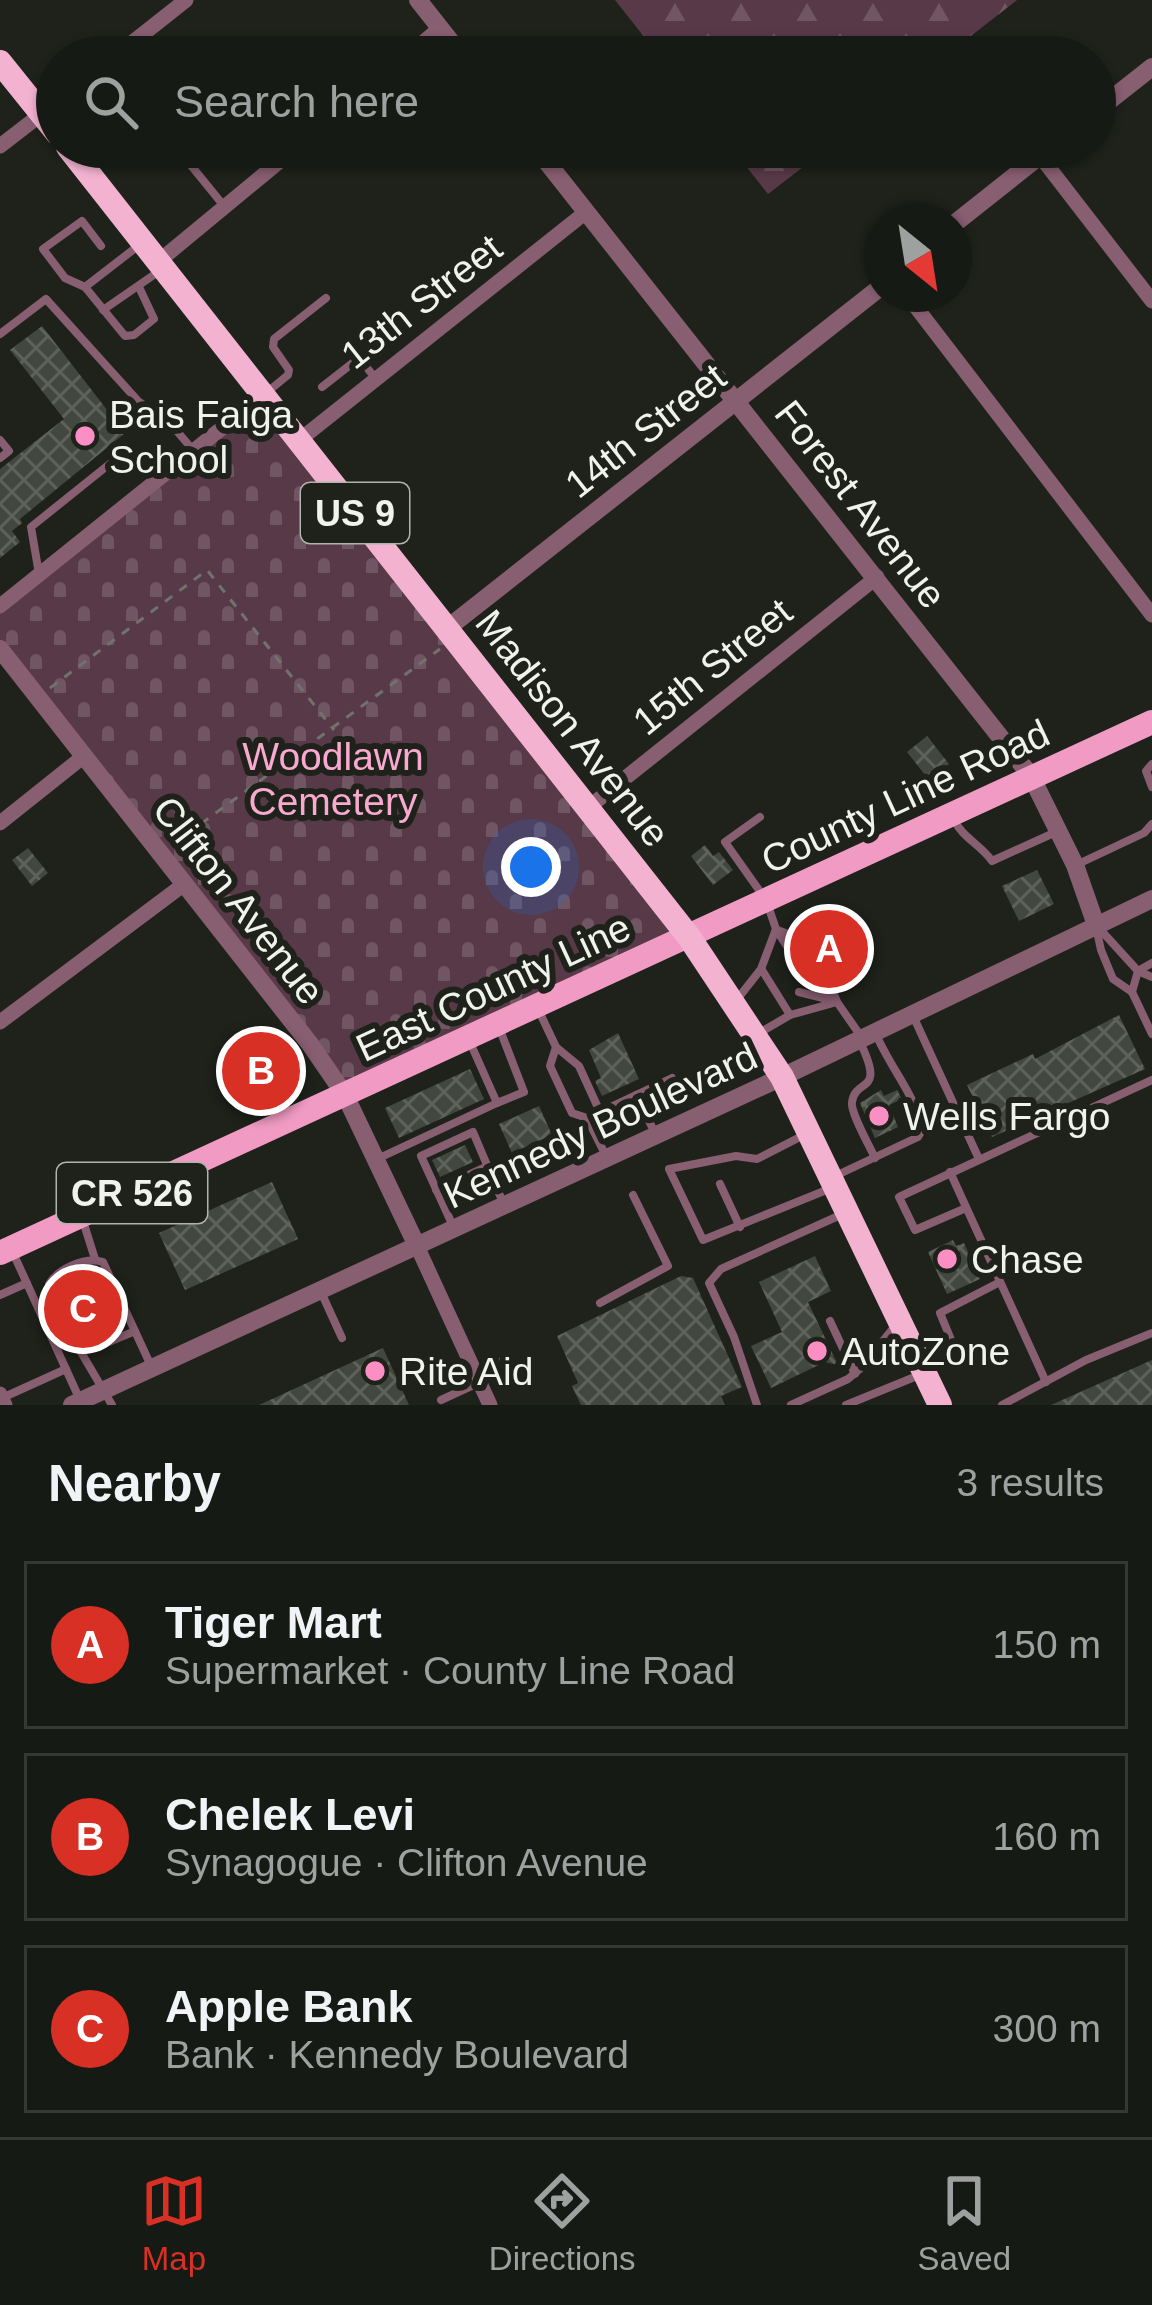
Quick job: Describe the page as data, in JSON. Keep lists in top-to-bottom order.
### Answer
{
  "streets": {
    "highway": ["US 9", "Madison Avenue"],
    "main road": ["County Line Road", "East County Line", "CR 526"],
    "street": [
      "13th Street",
      "14th Street",
      "Forest Avenue",
      "15th Street",
      "Clifton Avenue",
      "Kennedy Boulevard"
    ]
  },
  "crossings": [
    ["13th Street", "Forest Avenue"],
    ["13th Street", "Madison Avenue"],
    ["14th Street", "Forest Avenue"],
    ["14th Street", "Madison Avenue"],
    ["Forest Avenue", "15th Street"],
    ["Forest Avenue", "County Line Road"],
    ["Forest Avenue", "Kennedy Boulevard"],
    ["15th Street", "Madison Avenue"],
    ["Madison Avenue", "County Line Road"],
    ["Madison Avenue", "East County Line"],
    ["Madison Avenue", "Kennedy Boulevard"],
    ["County Line Road", "East County Line"],
    ["Clifton Avenue", "East County Line"],
    ["Clifton Avenue", "Kennedy Boulevard"]
  ],
  "parks": ["Woodlawn Cemetery"],
  "places": [
    "Bais Faiga School",
    "Wells Fargo",
    "Chase",
    "AutoZone",
    "Rite Aid"
  ],
  "north": "bottom right",
  "page": {
    "search": "Search here",
    "pins": ["A", "B", "C"],
    "heading": ["Nearby", "3 results"],
    "list": [
      {
        "mark": "A",
        "name": "Tiger Mart",
        "note": "Supermarket · County Line Road",
        "value": "150 m"
      },
      {
        "mark": "B",
        "name": "Chelek Levi",
        "note": "Synagogue · Clifton Avenue",
        "value": "160 m"
      },
      {
        "mark": "C",
        "name": "Apple Bank",
        "note": "Bank · Kennedy Boulevard",
        "value": "300 m"
      }
    ],
    "nav": ["Map", "Directions", "Saved"]
  }
}
